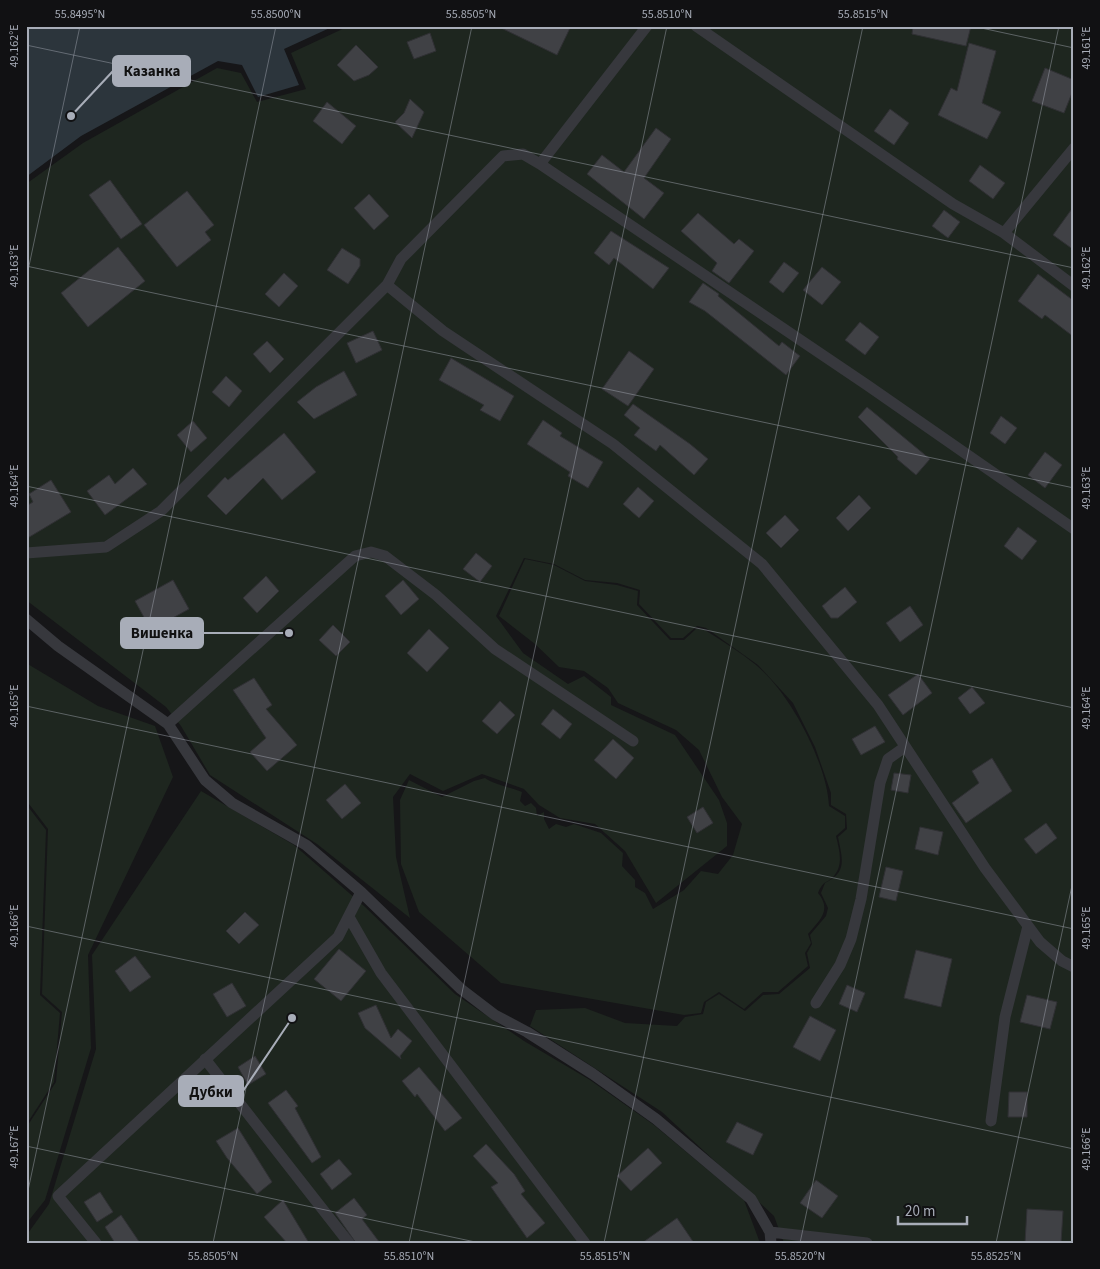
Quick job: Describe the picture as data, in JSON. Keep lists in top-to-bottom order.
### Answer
{
  "places": ["Казанка", "Вишенка", "Дубки"],
  "scale_bar": "20 m",
  "coordinates": [
    "55.8495°N",
    "55.8500°N",
    "55.8505°N",
    "55.8510°N",
    "55.8515°N",
    "49.162°E",
    "49.161°E",
    "49.163°E",
    "49.164°E",
    "49.165°E",
    "49.166°E",
    "49.167°E",
    "55.8520°N",
    "55.8525°N"
  ]
}
